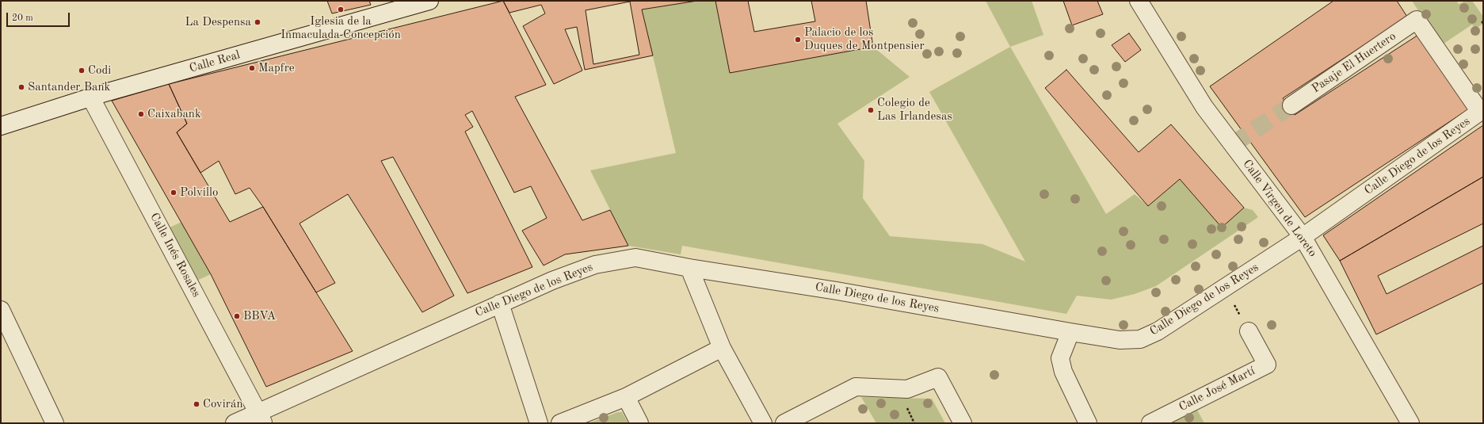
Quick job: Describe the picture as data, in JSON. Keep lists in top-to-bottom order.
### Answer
{
  "streets": {
    "street": [
      "Calle Real",
      "Pasaje El Huertero",
      "Calle Diego de los Reyes",
      "Calle Virgen de Loreto",
      "Calle Inés Rosales",
      "Calle José Martí"
    ]
  },
  "crossings": [
    ["Calle Real", "Calle Inés Rosales"],
    ["Pasaje El Huertero", "Calle Diego de los Reyes"],
    ["Calle Diego de los Reyes", "Calle Virgen de Loreto"],
    ["Calle Diego de los Reyes", "Calle Inés Rosales"]
  ],
  "places": [
    "Iglesia de la Inmaculada Concepción",
    "La Despensa",
    "Palacio de los Duques de Montpensier",
    "Mapfre",
    "Codi",
    "Santander Bank",
    "Colegio de Las Irlandesas",
    "Caixabank",
    "Polvillo",
    "BBVA",
    "Covirán"
  ],
  "scale_bar": "20 m"
}
